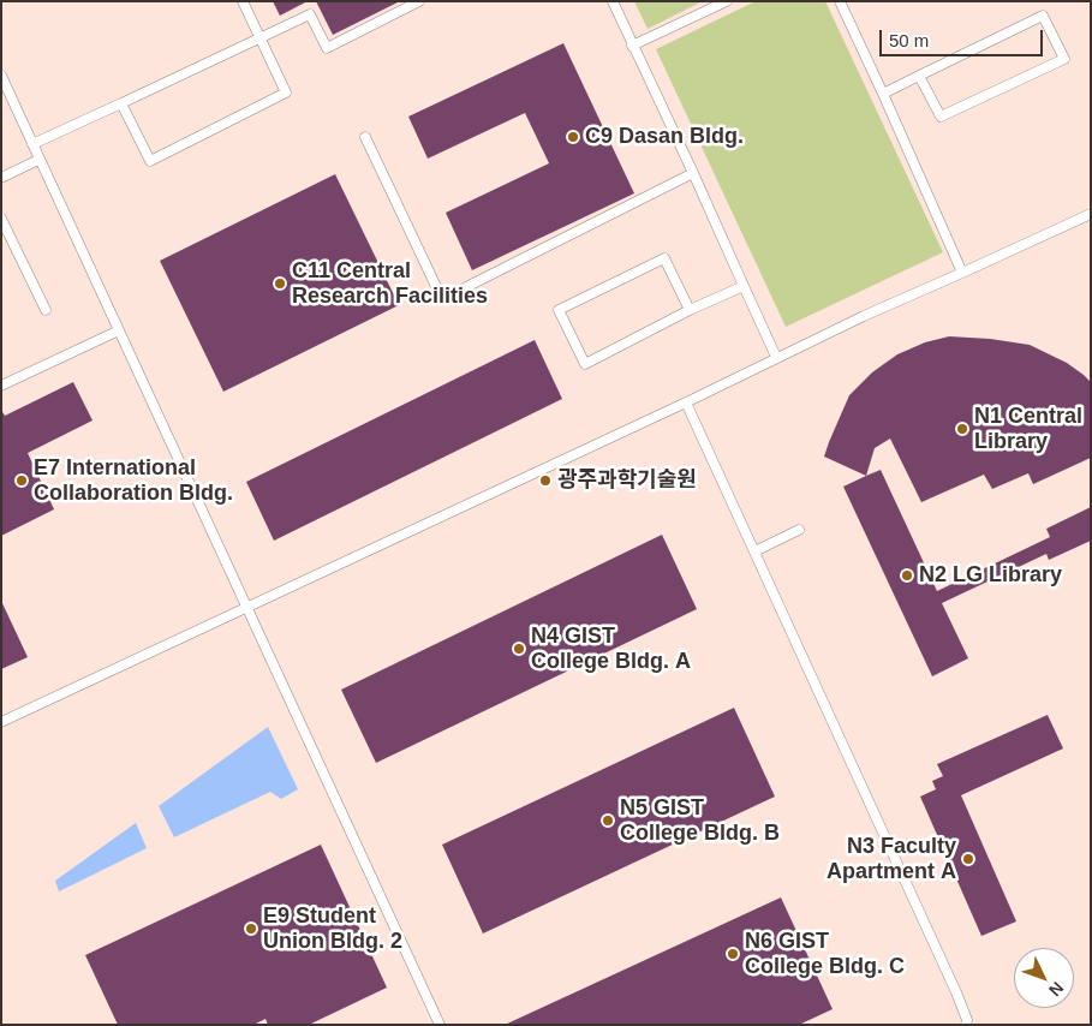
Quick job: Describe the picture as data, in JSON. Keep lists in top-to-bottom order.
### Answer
{
  "places": [
    "C9 Dasan Bldg.",
    "C11 Central Research Facilities",
    "N1 Central Library",
    "E7 International Collaboration Bldg.",
    "광주과학기술원",
    "N2 LG Library",
    "N4 GIST College Bldg. A",
    "N5 GIST College Bldg. B",
    "N3 Faculty Apartment A",
    "E9 Student Union Bldg. 2",
    "N6 GIST College Bldg. C"
  ],
  "scale_bar": "50 m",
  "north": "bottom right"
}
